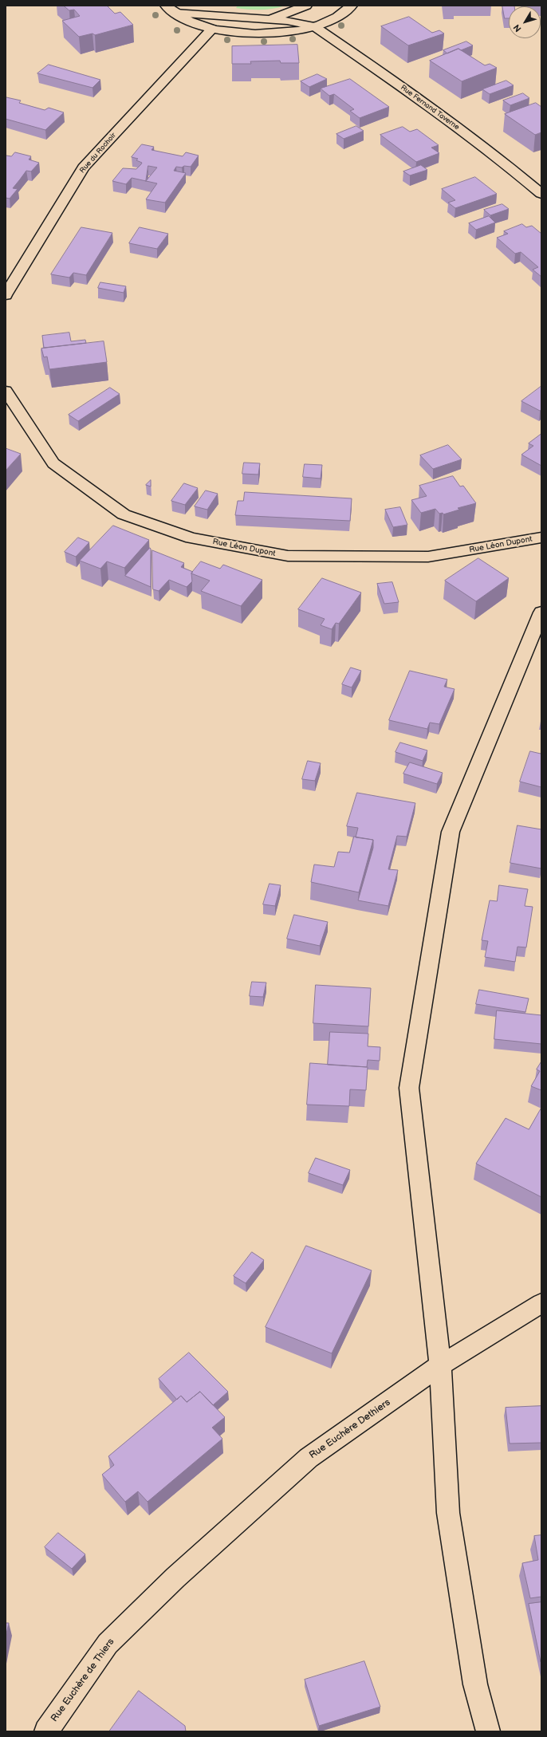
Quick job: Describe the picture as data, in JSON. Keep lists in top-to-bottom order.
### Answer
{
  "streets": {
    "street": [
      "Rue Fernand Taverne",
      "Rue du Rochoir",
      "Rue Léon Dupont",
      "Rue Euchère Dethiers",
      "Rue Euchère de Thiers"
    ]
  },
  "crossings": [
    ["Rue Euchère Dethiers", "Rue Euchère de Thiers"]
  ],
  "north": "bottom left"
}
